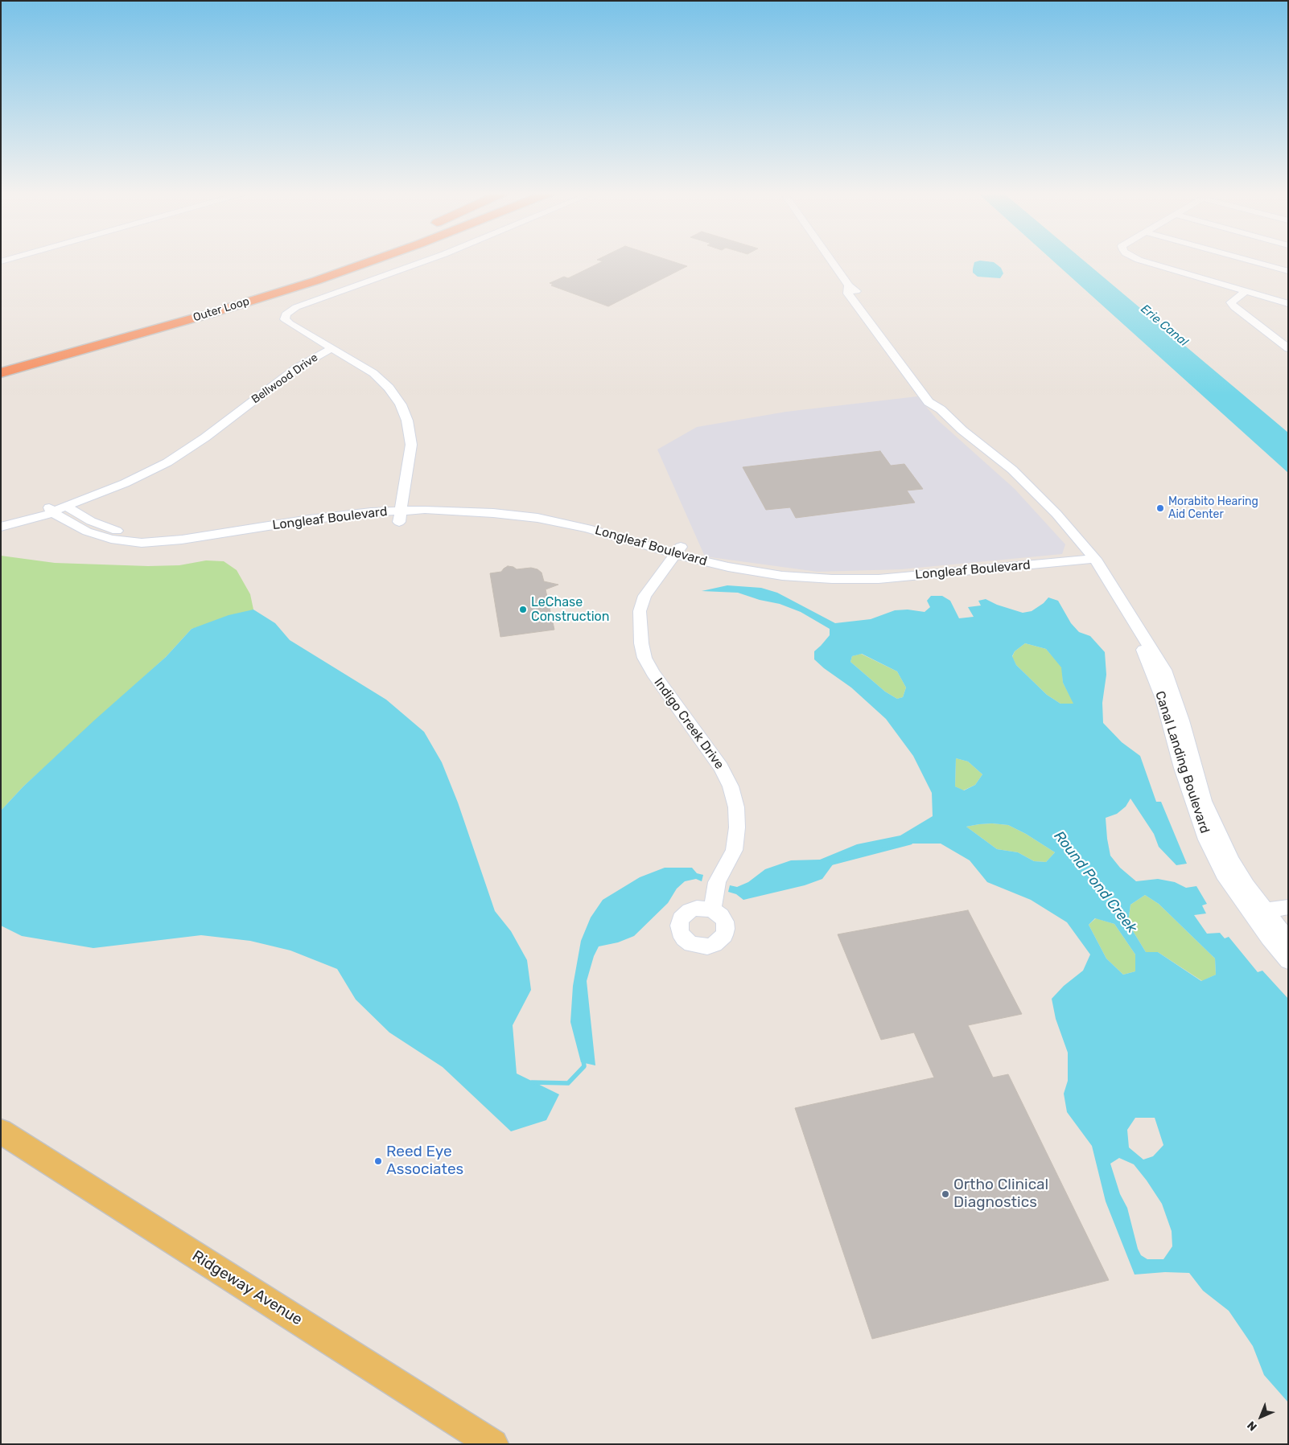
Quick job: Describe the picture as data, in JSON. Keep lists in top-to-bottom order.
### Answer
{
  "streets": {
    "highway": ["Outer Loop"],
    "main road": ["Ridgeway Avenue"],
    "street": [
      "Bellwood Drive",
      "Longleaf Boulevard",
      "Indigo Creek Drive",
      "Canal Landing Boulevard"
    ]
  },
  "crossings": [
    ["Bellwood Drive", "Longleaf Boulevard"],
    ["Longleaf Boulevard", "Indigo Creek Drive"],
    ["Longleaf Boulevard", "Canal Landing Boulevard"]
  ],
  "water": ["Erie Canal", "Round Pond Creek"],
  "places": [
    "Morabito Hearing Aid Center",
    "LeChase Construction",
    "Reed Eye Associates",
    "Ortho Clinical Diagnostics"
  ],
  "north": "bottom left"
}
